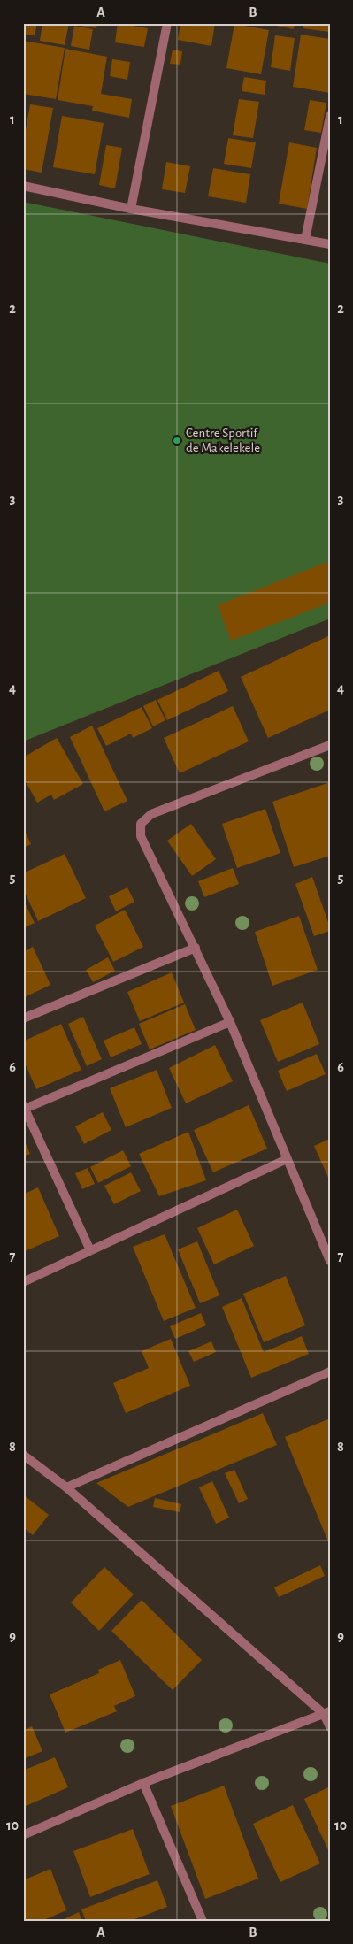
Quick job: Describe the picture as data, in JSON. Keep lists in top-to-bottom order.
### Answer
{
  "places": ["Centre Sportif de Makelekele"],
  "grid": {
    "columns": ["A", "B"],
    "rows": [
      "1",
      "2",
      "3",
      "4",
      "5",
      "6",
      "7",
      "8",
      "9",
      "10"
    ]
  }
}
